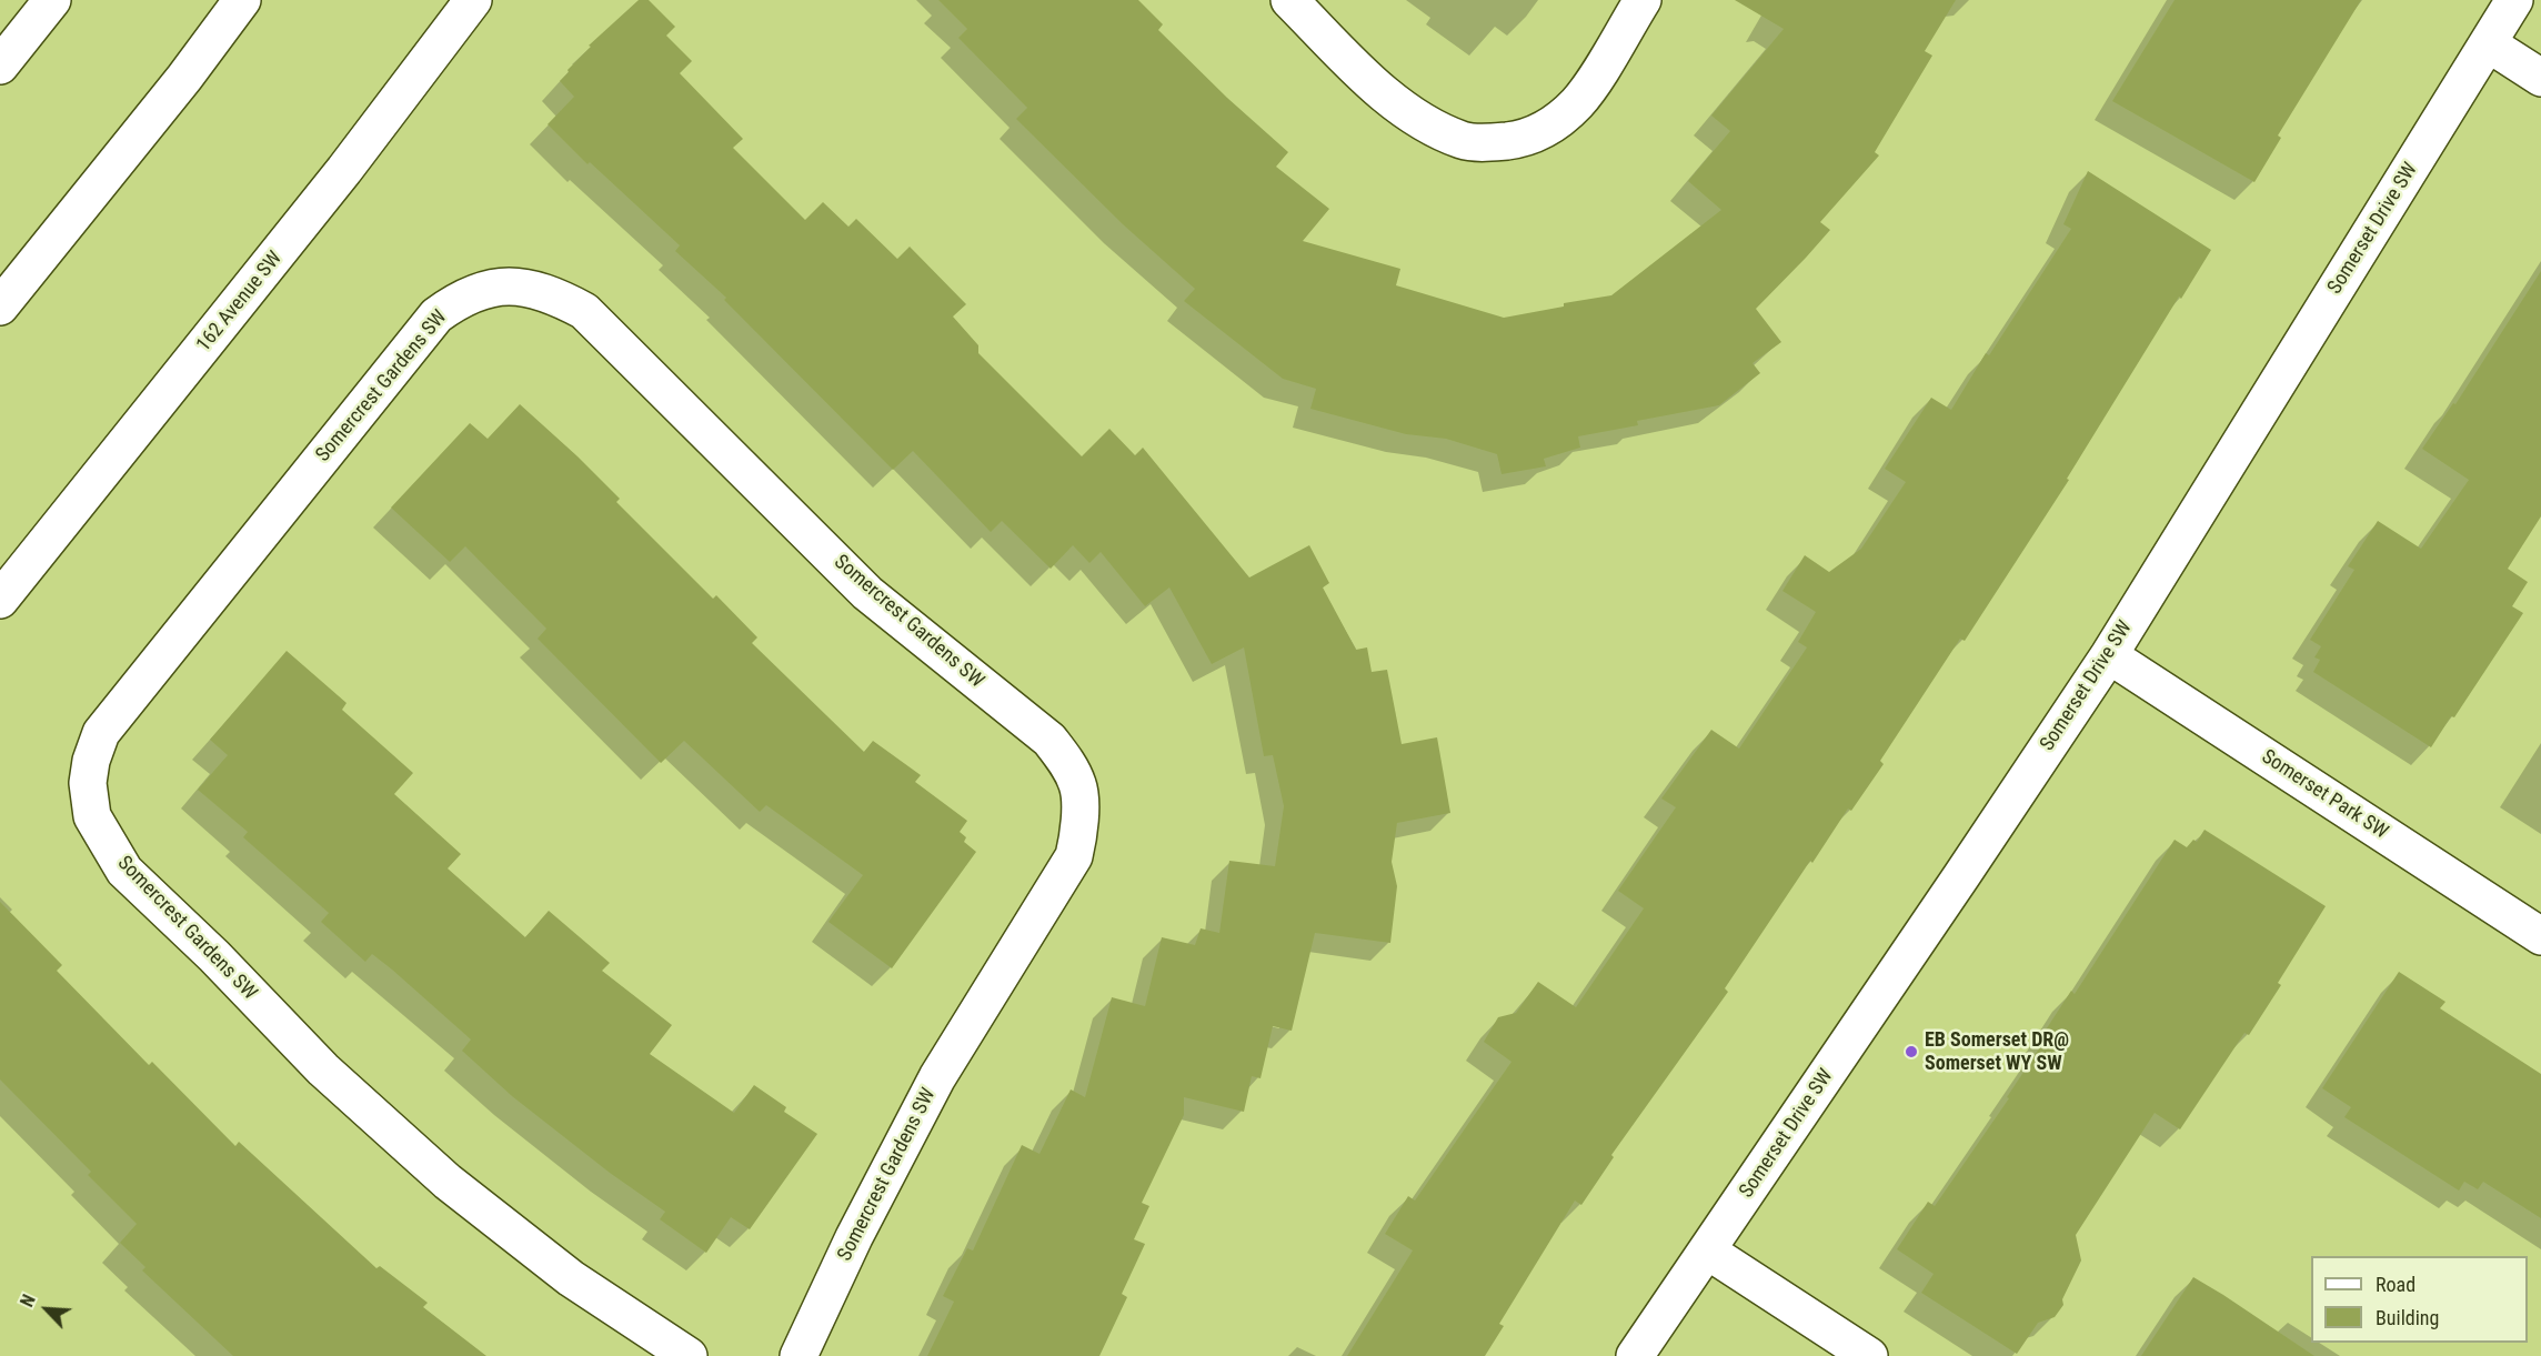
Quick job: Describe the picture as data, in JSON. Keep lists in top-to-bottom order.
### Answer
{
  "streets": {
    "street": [
      "Somerset Drive SW",
      "162 Avenue SW",
      "Somercrest Gardens SW",
      "Somerset Park SW"
    ]
  },
  "crossings": [
    ["Somerset Drive SW", "Somerset Park SW"]
  ],
  "places": ["EB Somerset DR@ Somerset WY SW"],
  "legend": ["Road", "Building"],
  "north": "top left"
}
